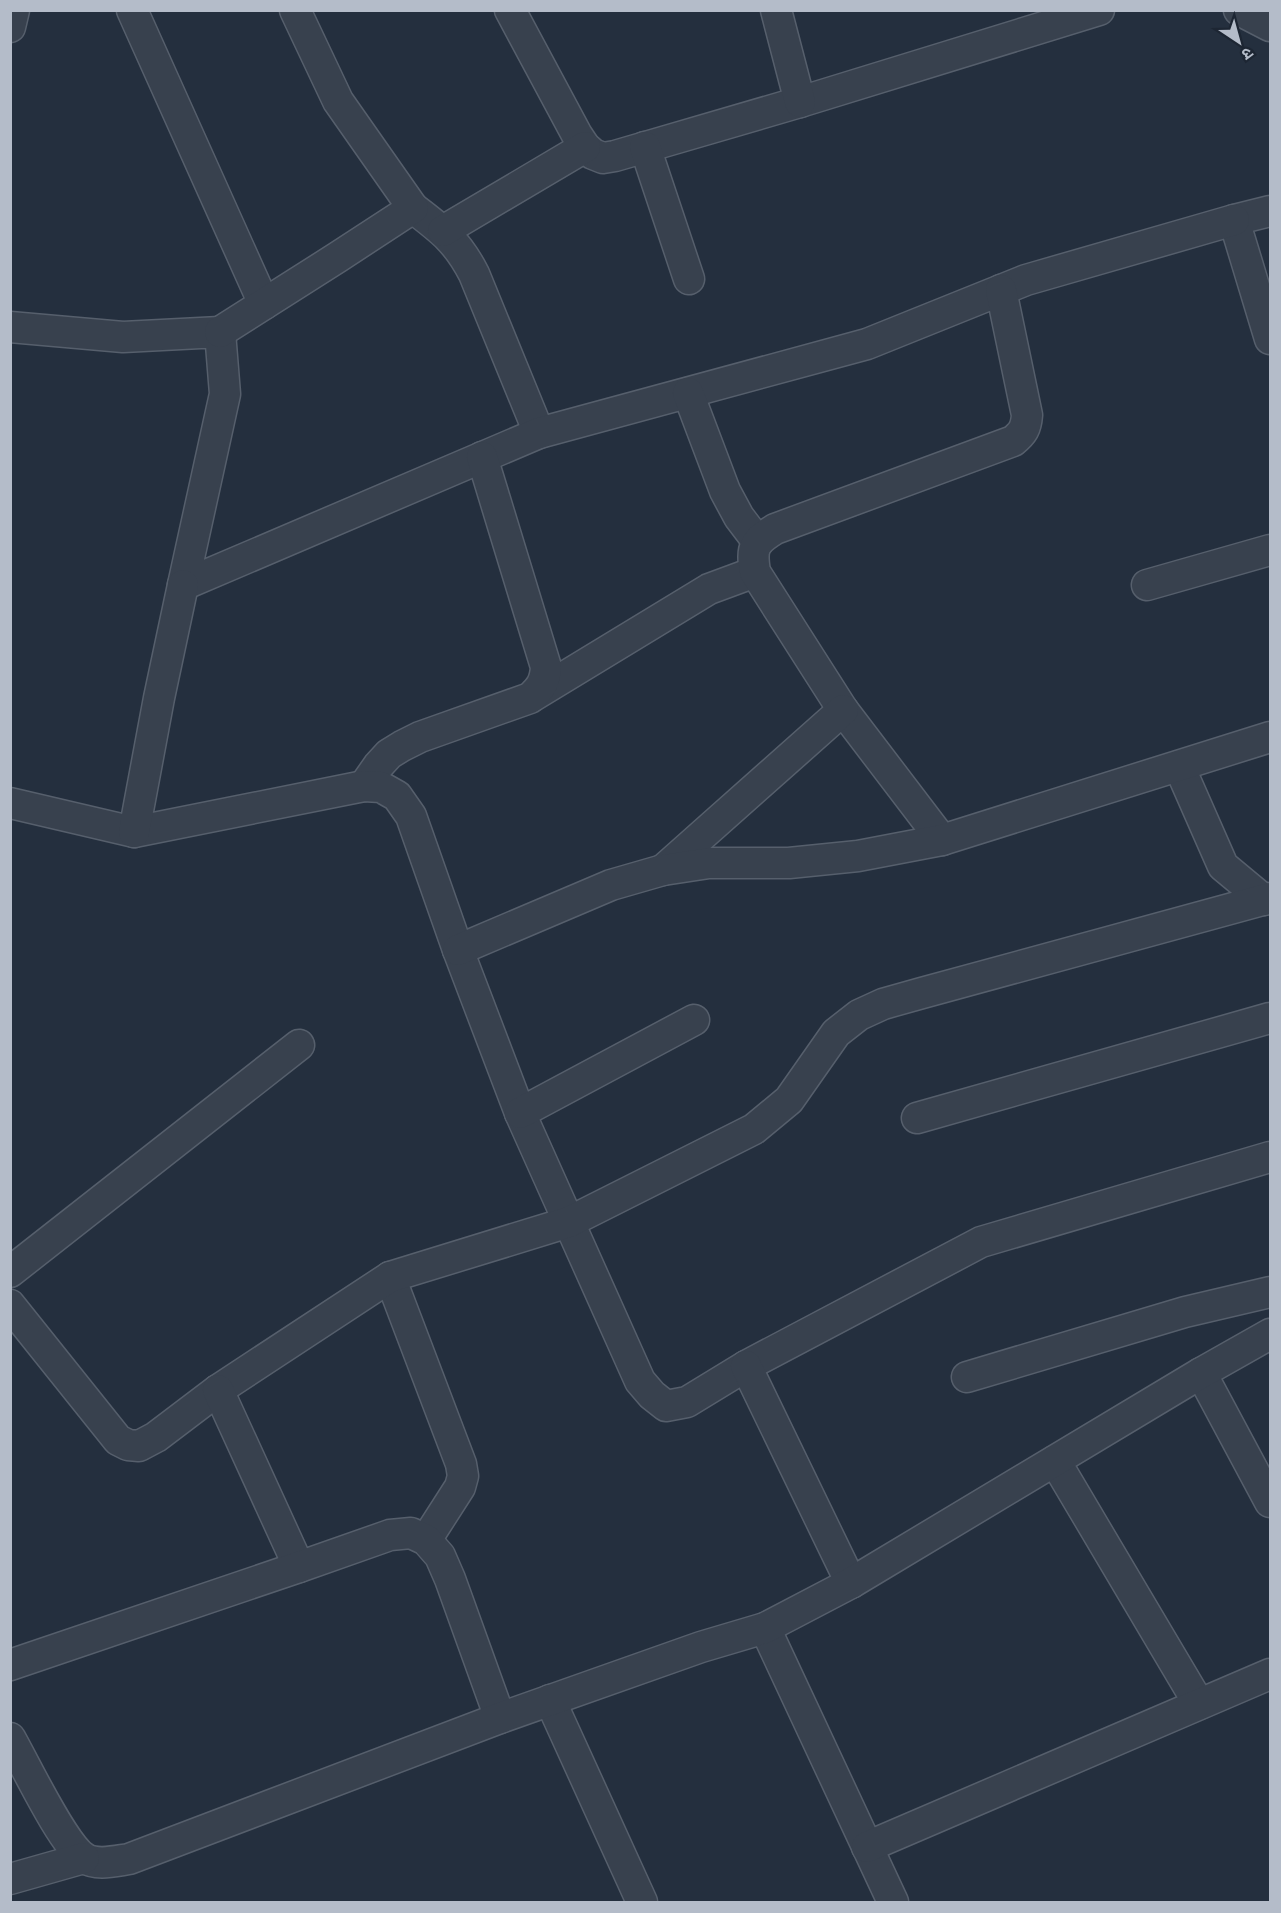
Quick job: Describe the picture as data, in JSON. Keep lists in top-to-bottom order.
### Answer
{
  "north": "bottom right"
}
